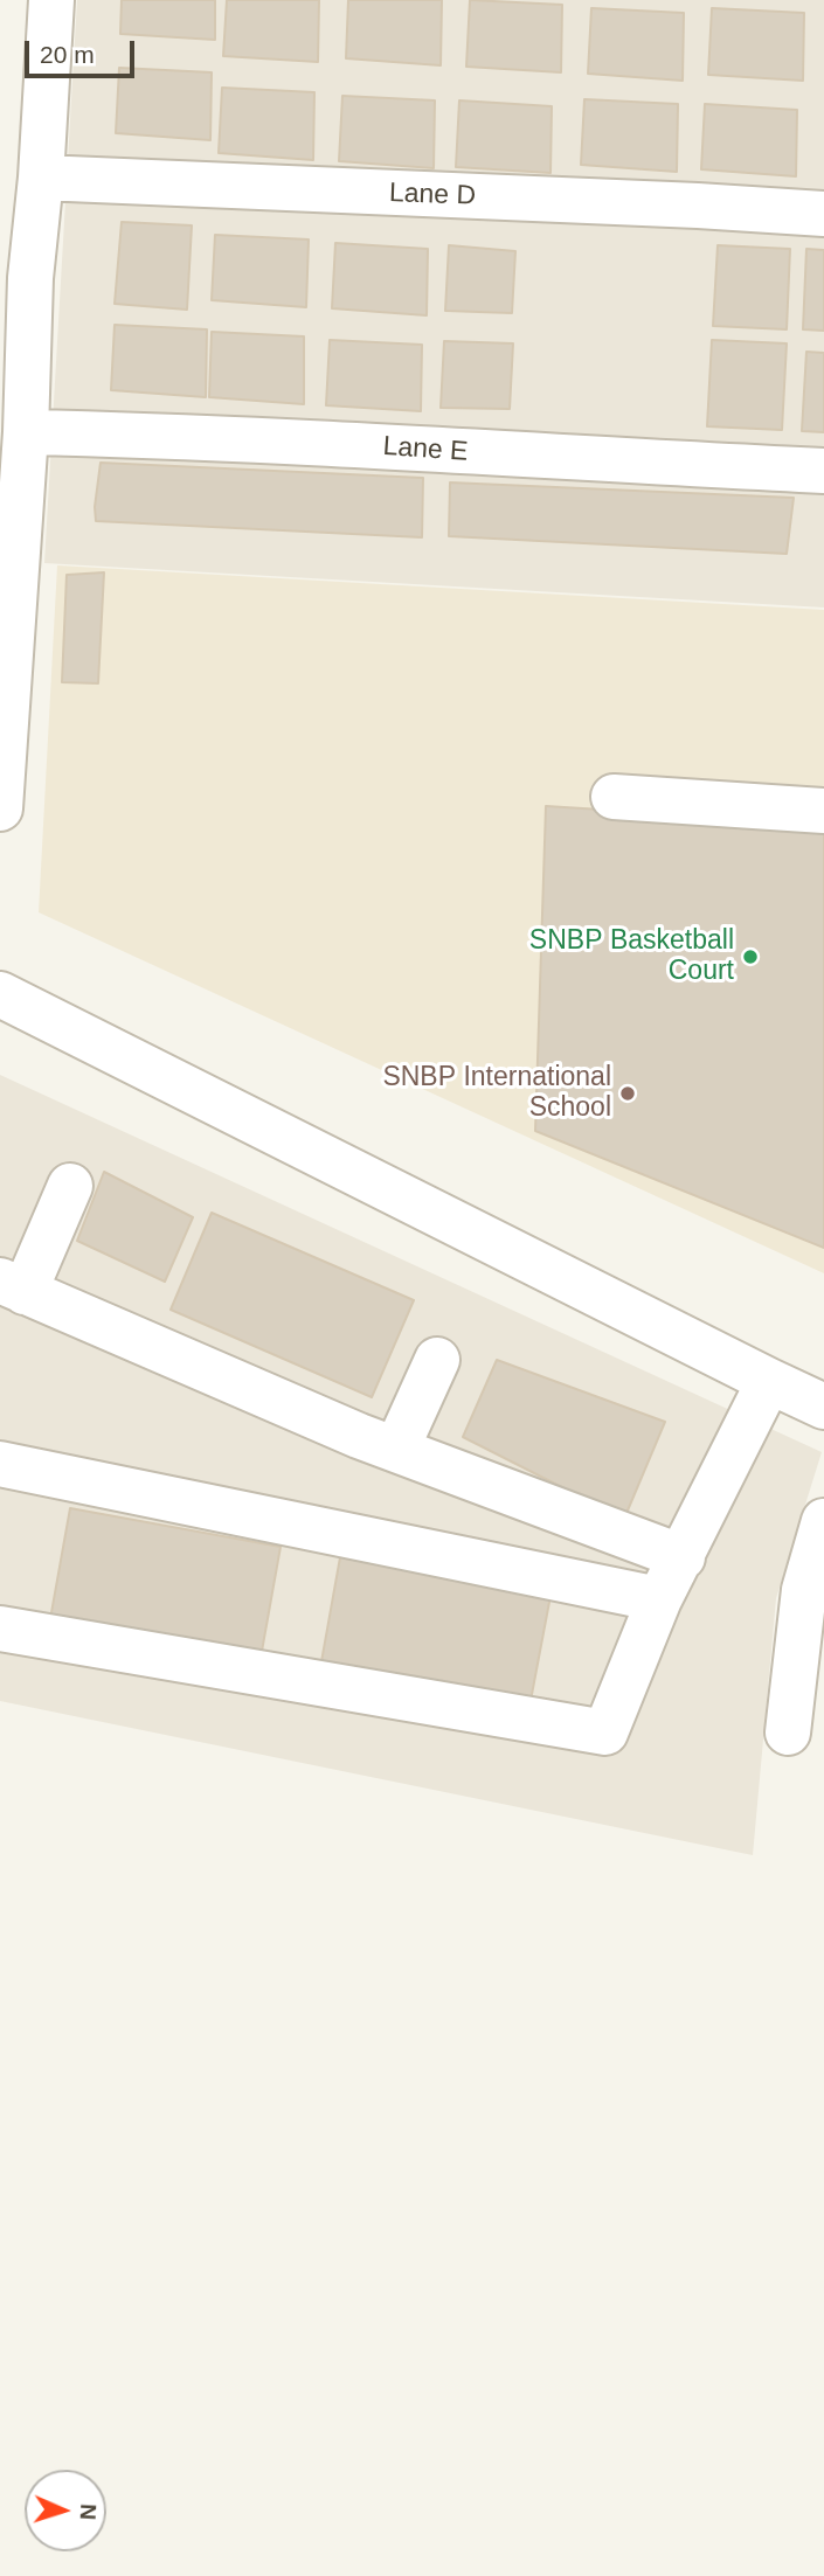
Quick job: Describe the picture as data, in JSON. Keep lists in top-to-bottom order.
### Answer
{
  "streets": {
    "street": ["Lane D", "Lane E"]
  },
  "places": ["SNBP Basketball Court", "SNBP International School"],
  "scale_bar": "20 m",
  "north": "right"
}
